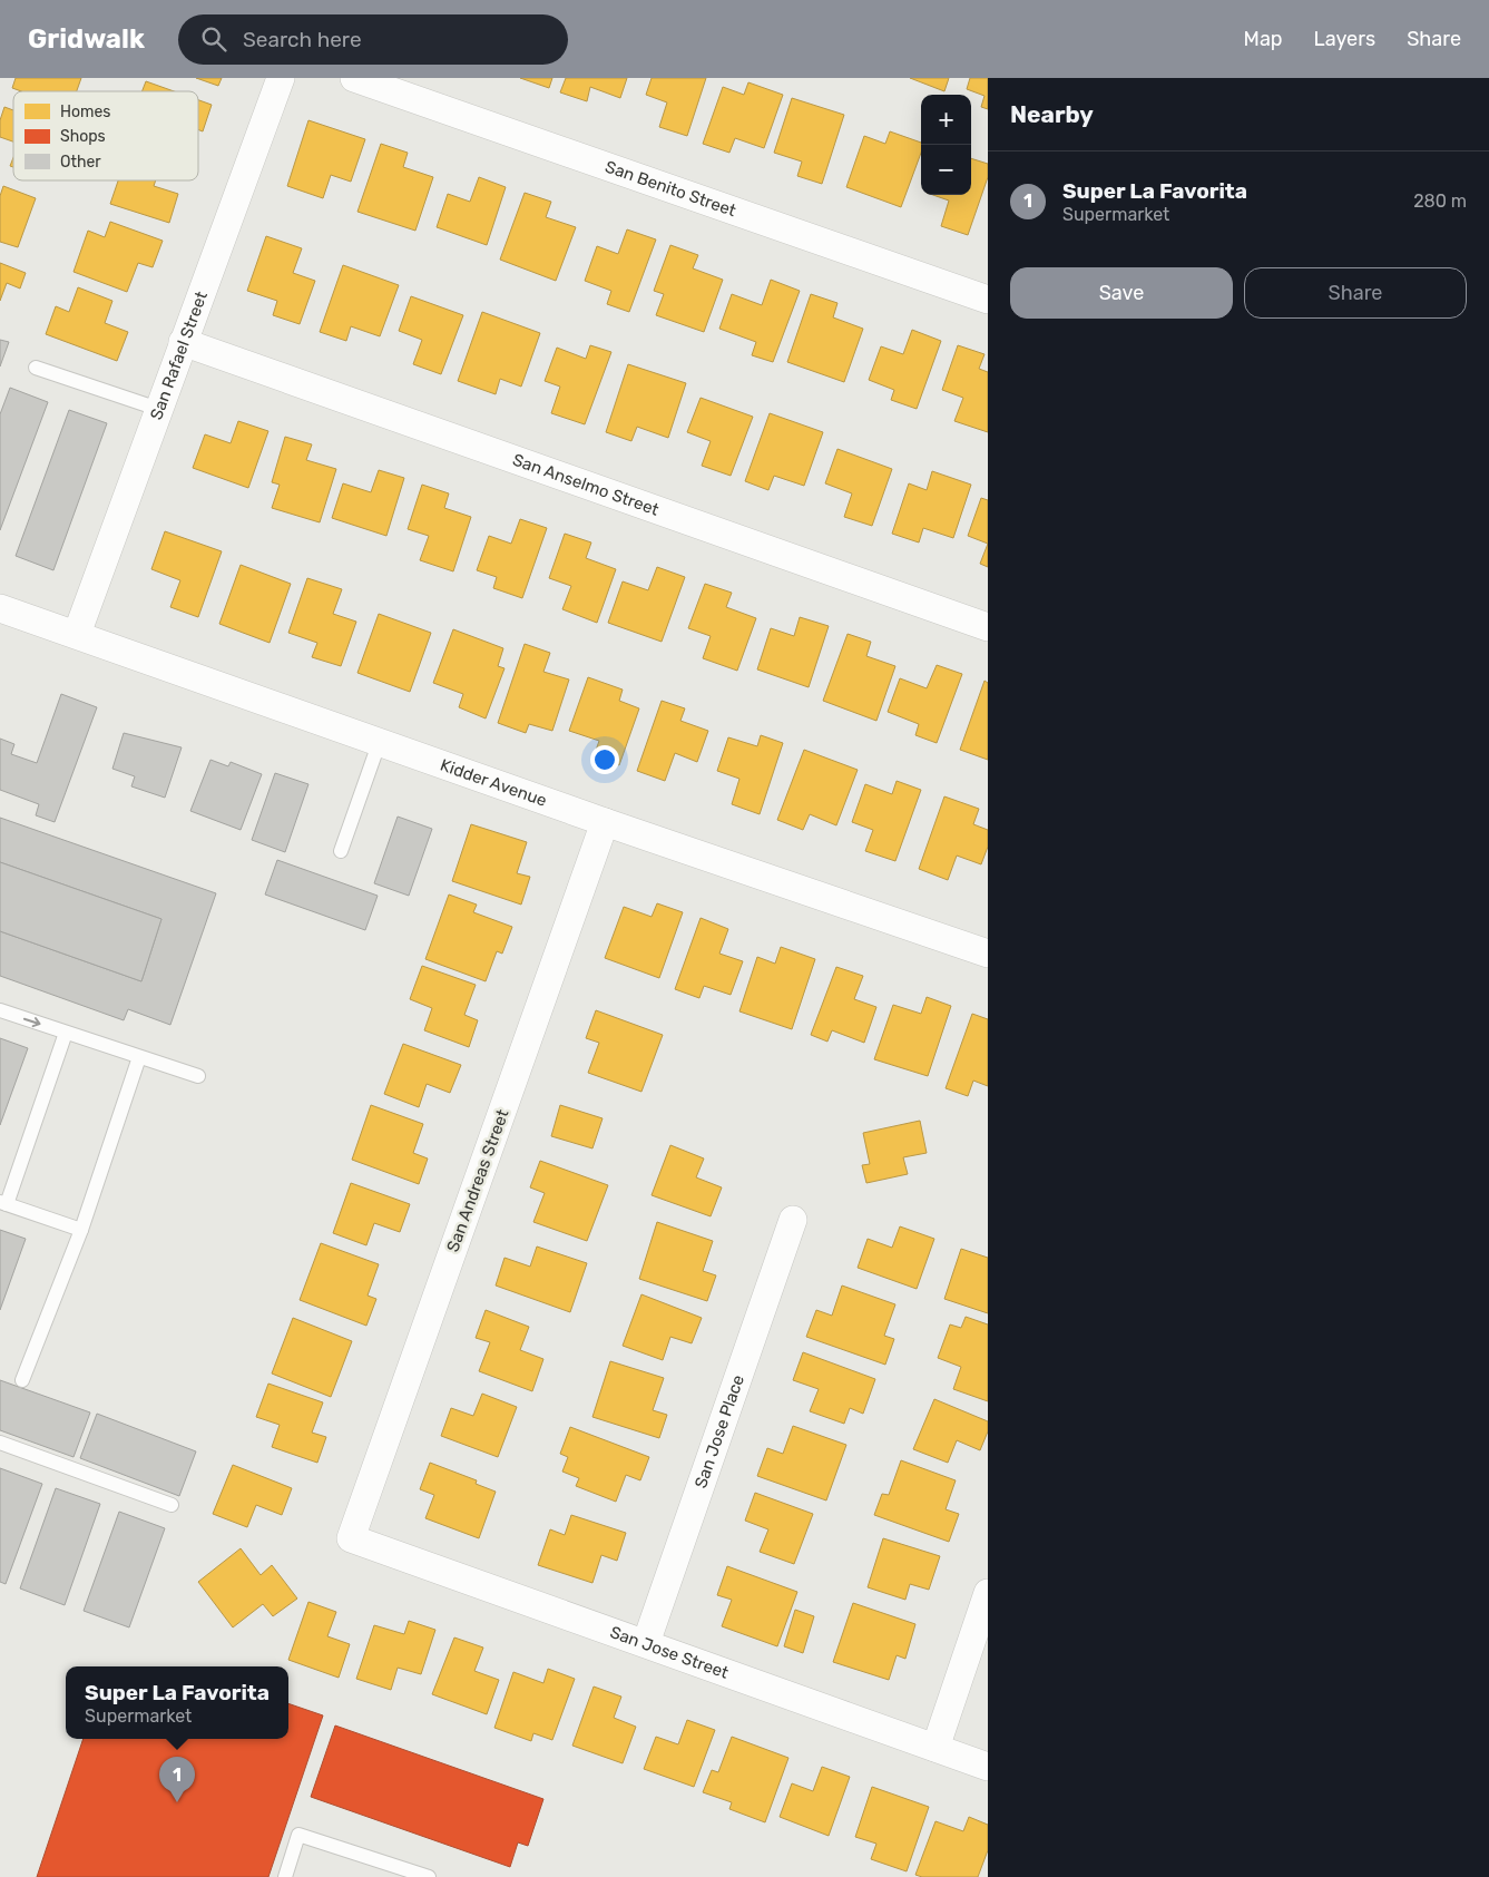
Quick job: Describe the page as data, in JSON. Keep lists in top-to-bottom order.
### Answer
{
  "streets": {
    "street": [
      "San Benito Street",
      "San Rafael Street",
      "San Anselmo Street",
      "Kidder Avenue",
      "San Andreas Street",
      "San Jose Place",
      "San Jose Street"
    ]
  },
  "crossings": [
    ["San Rafael Street", "San Anselmo Street"],
    ["San Rafael Street", "Kidder Avenue"],
    ["Kidder Avenue", "San Andreas Street"],
    ["San Andreas Street", "San Jose Street"],
    ["San Jose Place", "San Jose Street"]
  ],
  "legend": ["Homes", "Shops", "Other"],
  "page": {
    "header": "Gridwalk",
    "search": "Search here",
    "nav": ["Map", "Layers", "Share"],
    "heading": "Nearby",
    "map_buttons": ["+", "−"],
    "list": [
      {
        "mark": "1",
        "name": "Super La Favorita",
        "note": "Supermarket",
        "value": "280 m"
      }
    ],
    "buttons": ["Save", "Share"],
    "popup": ["Super La Favorita", "Supermarket"],
    "pins": "1"
  }
}
